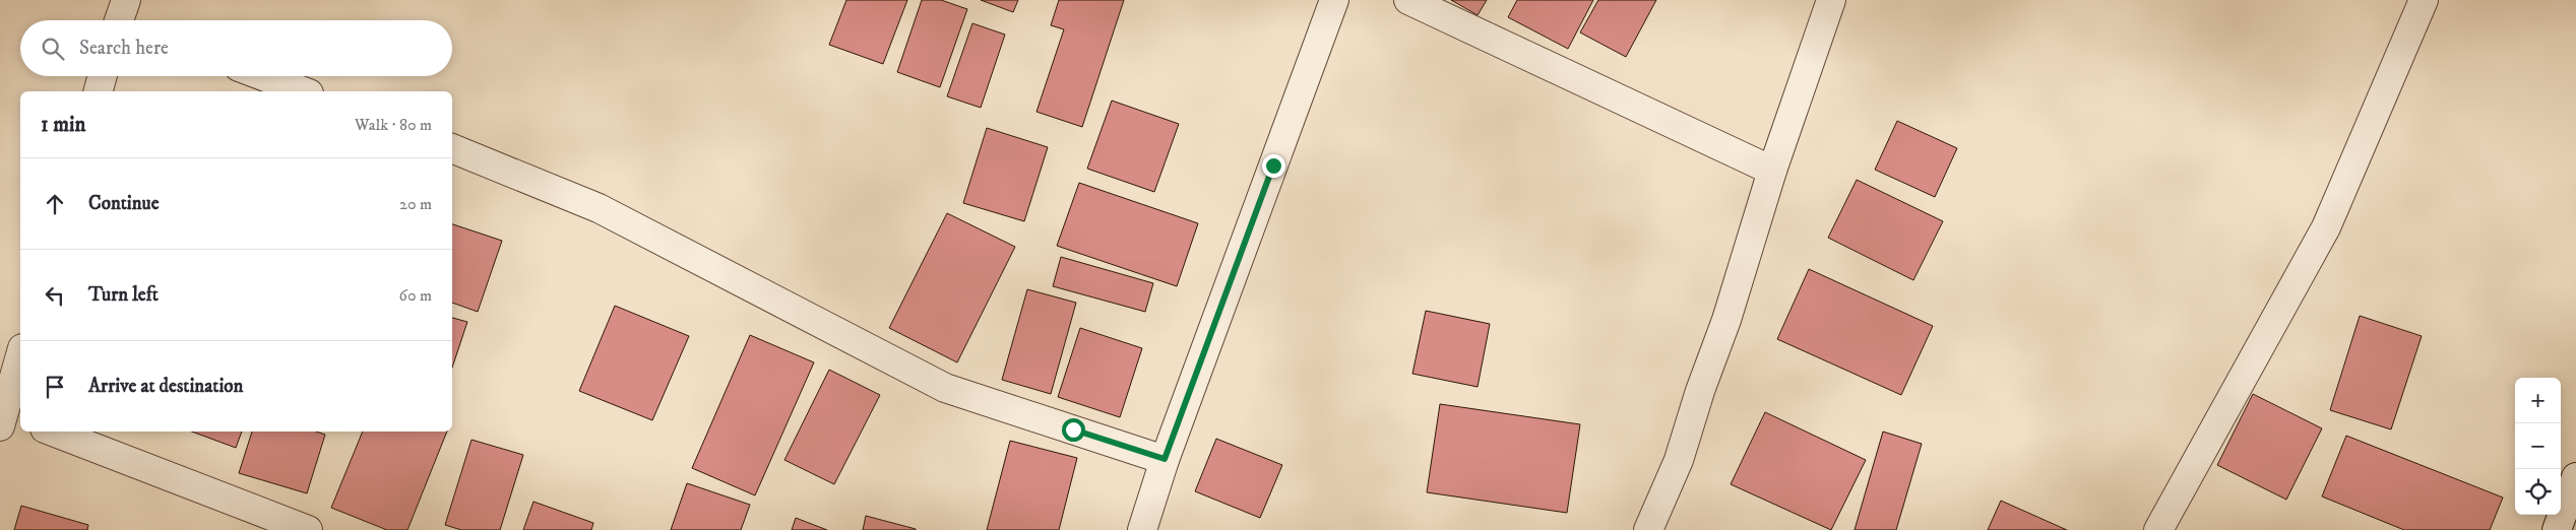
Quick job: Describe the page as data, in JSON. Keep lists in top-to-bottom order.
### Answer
{
  "page": {
    "search": "Search here",
    "heading": ["1 min", "Walk · 80 m"],
    "list": [
      ["Continue", "20 m"],
      ["Turn left", "60 m"],
      "Arrive at destination"
    ],
    "map_buttons": ["+", "−"]
  }
}
